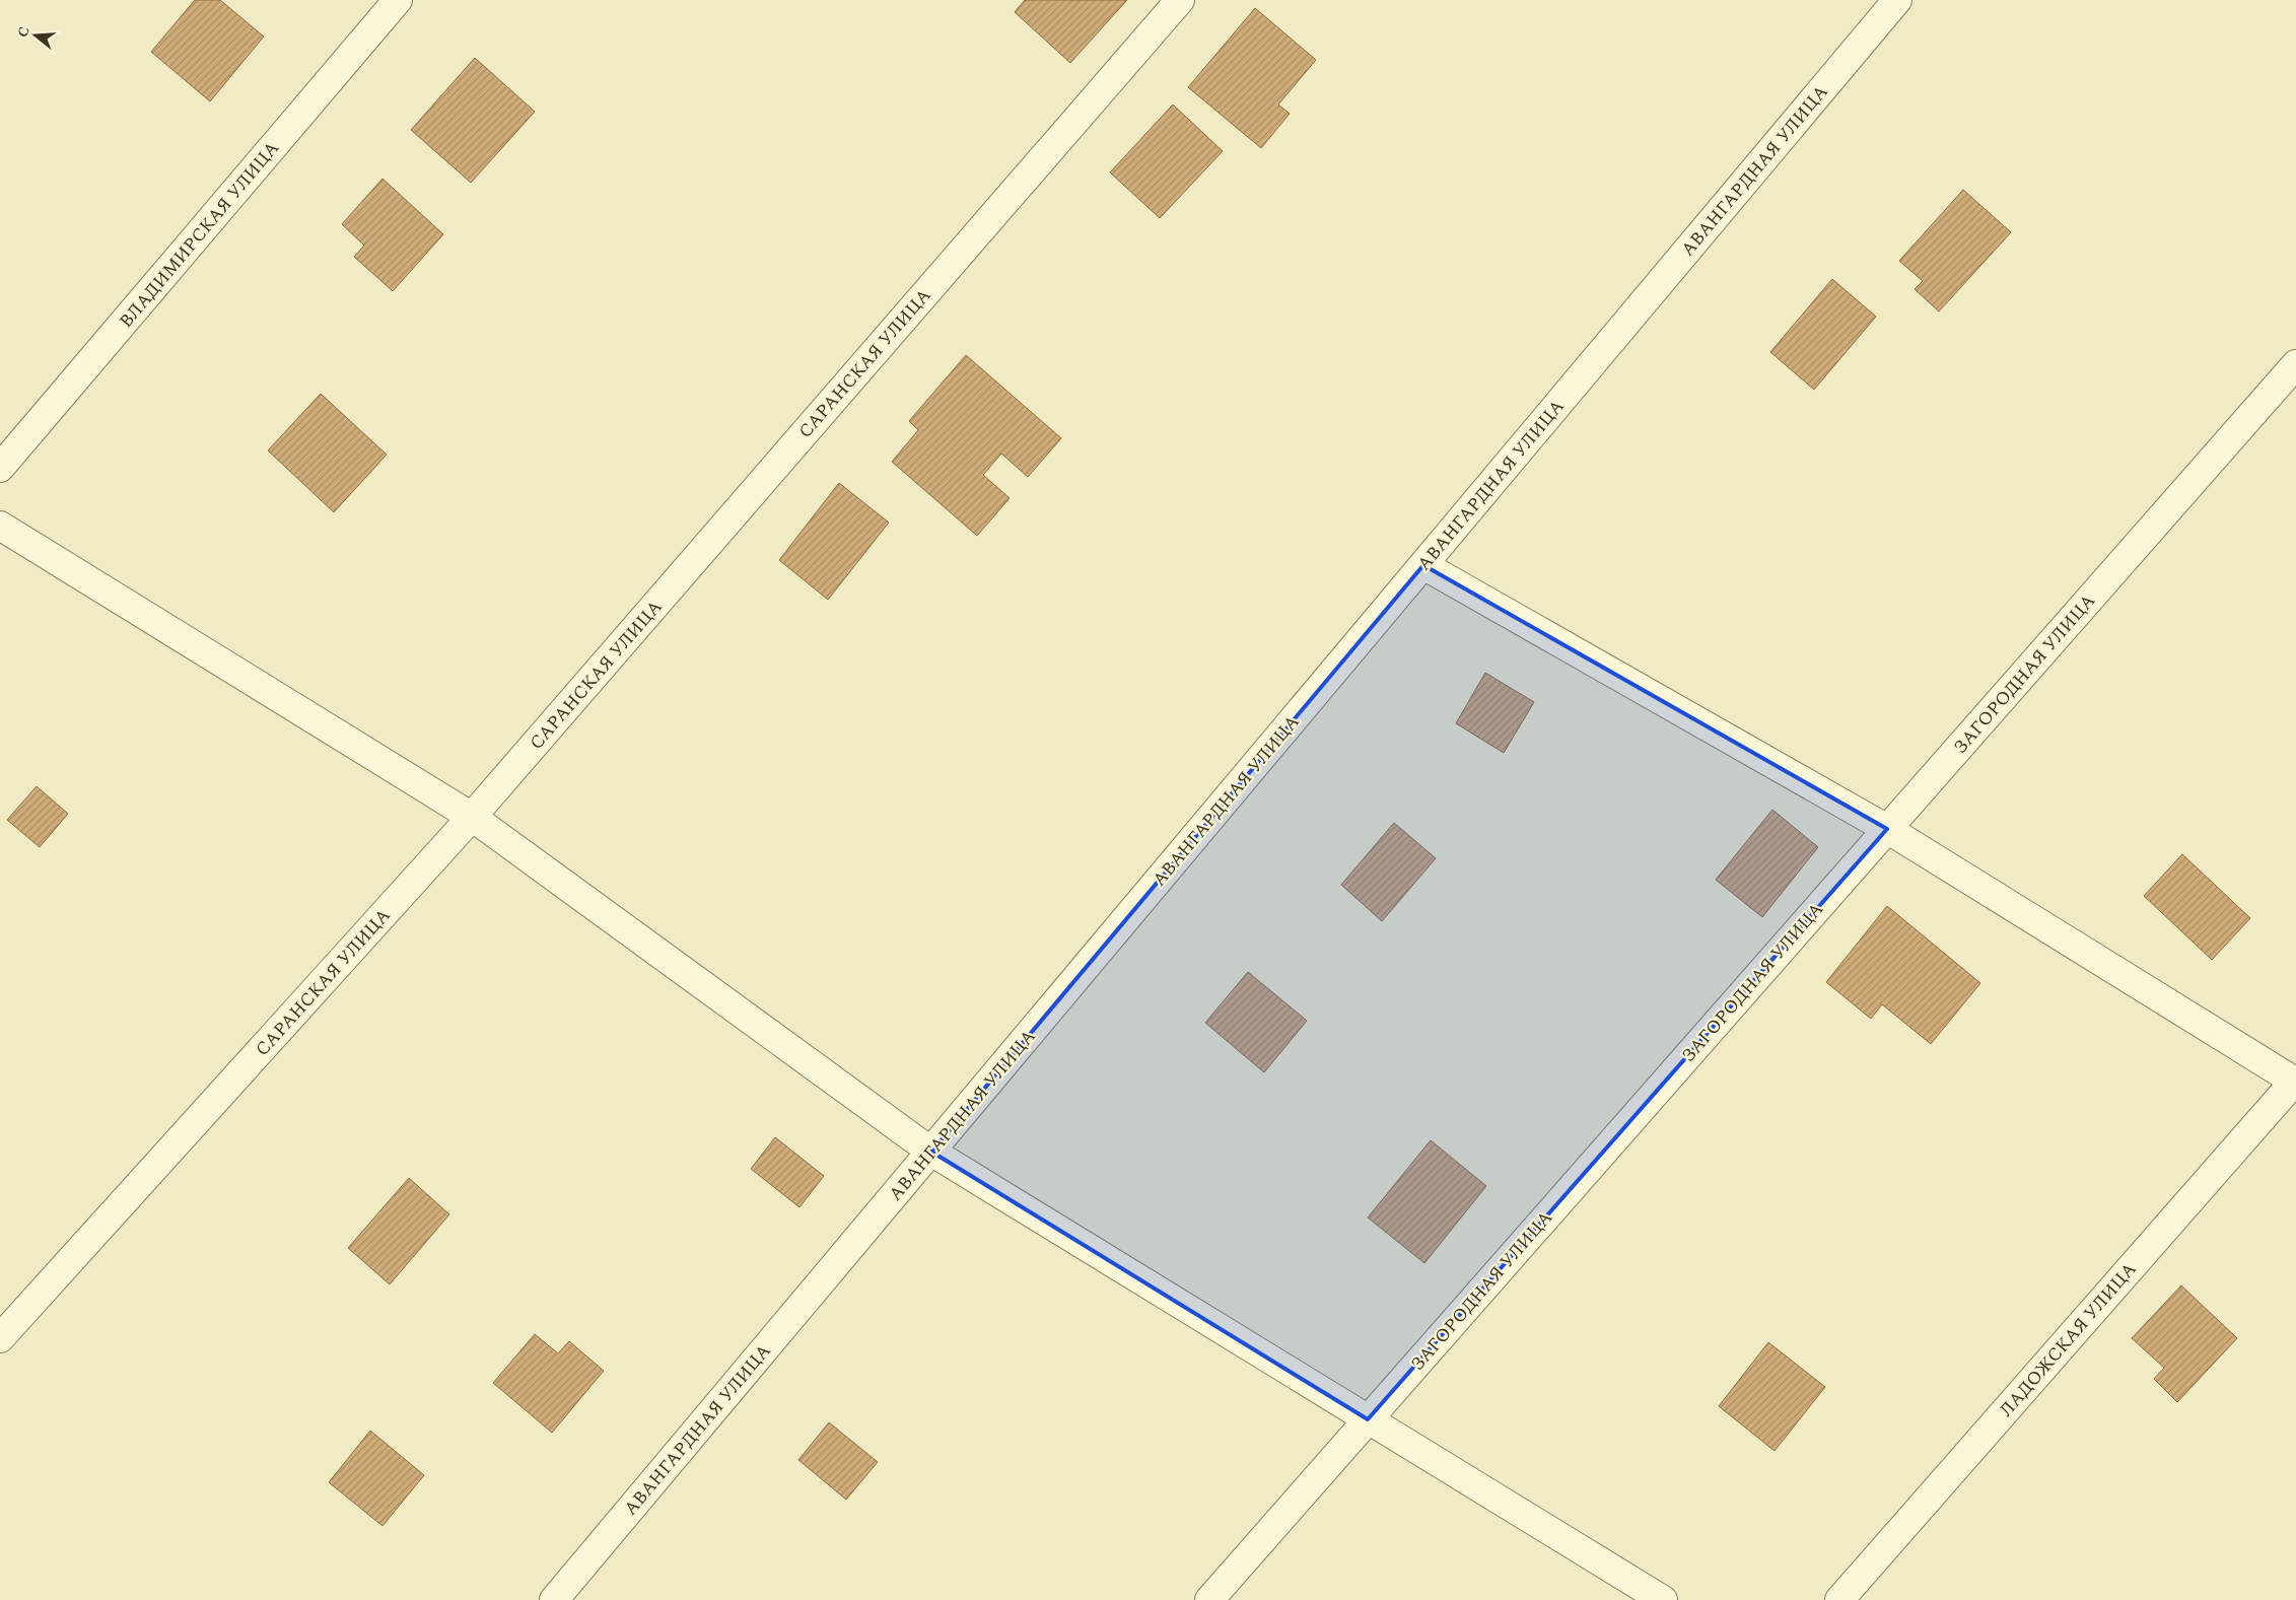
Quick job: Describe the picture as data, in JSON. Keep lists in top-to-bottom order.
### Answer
{
  "streets": {
    "street": [
      "АВАНГАРДНАЯ УЛИЦА",
      "ВЛАДИМИРСКАЯ УЛИЦА",
      "САРАНСКАЯ УЛИЦА",
      "ЗАГОРОДНАЯ УЛИЦА",
      "ЛАДОЖСКАЯ УЛИЦА"
    ]
  },
  "north": "left"
}
